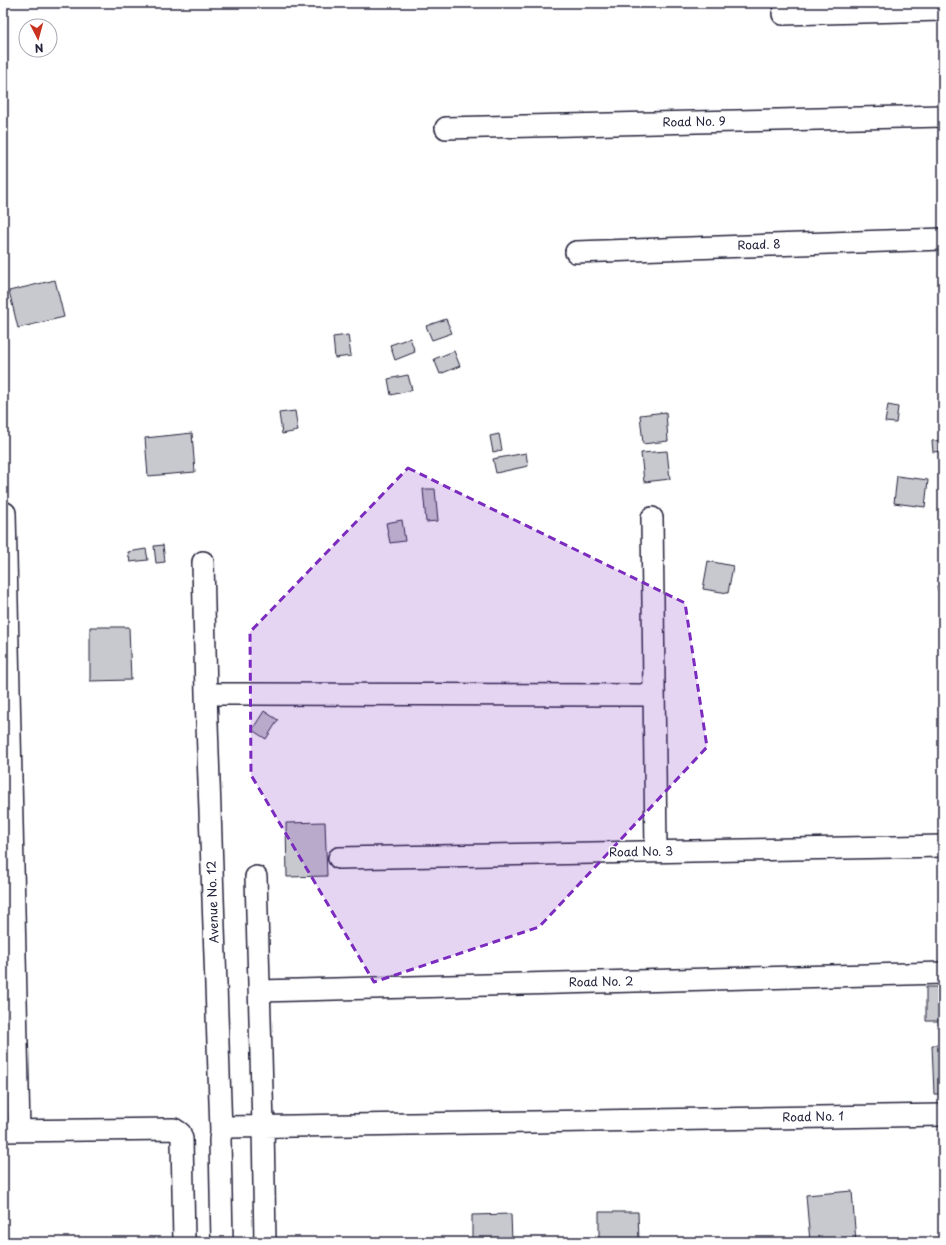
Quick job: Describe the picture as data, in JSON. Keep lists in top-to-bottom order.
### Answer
{
  "streets": {
    "street": [
      "Road No. 9",
      "Road. 8",
      "Road No. 3",
      "Avenue No. 12",
      "Road No. 2",
      "Road No. 1"
    ]
  },
  "crossings": [
    ["Avenue No. 12", "Road No. 1"]
  ],
  "north": "bottom"
}
